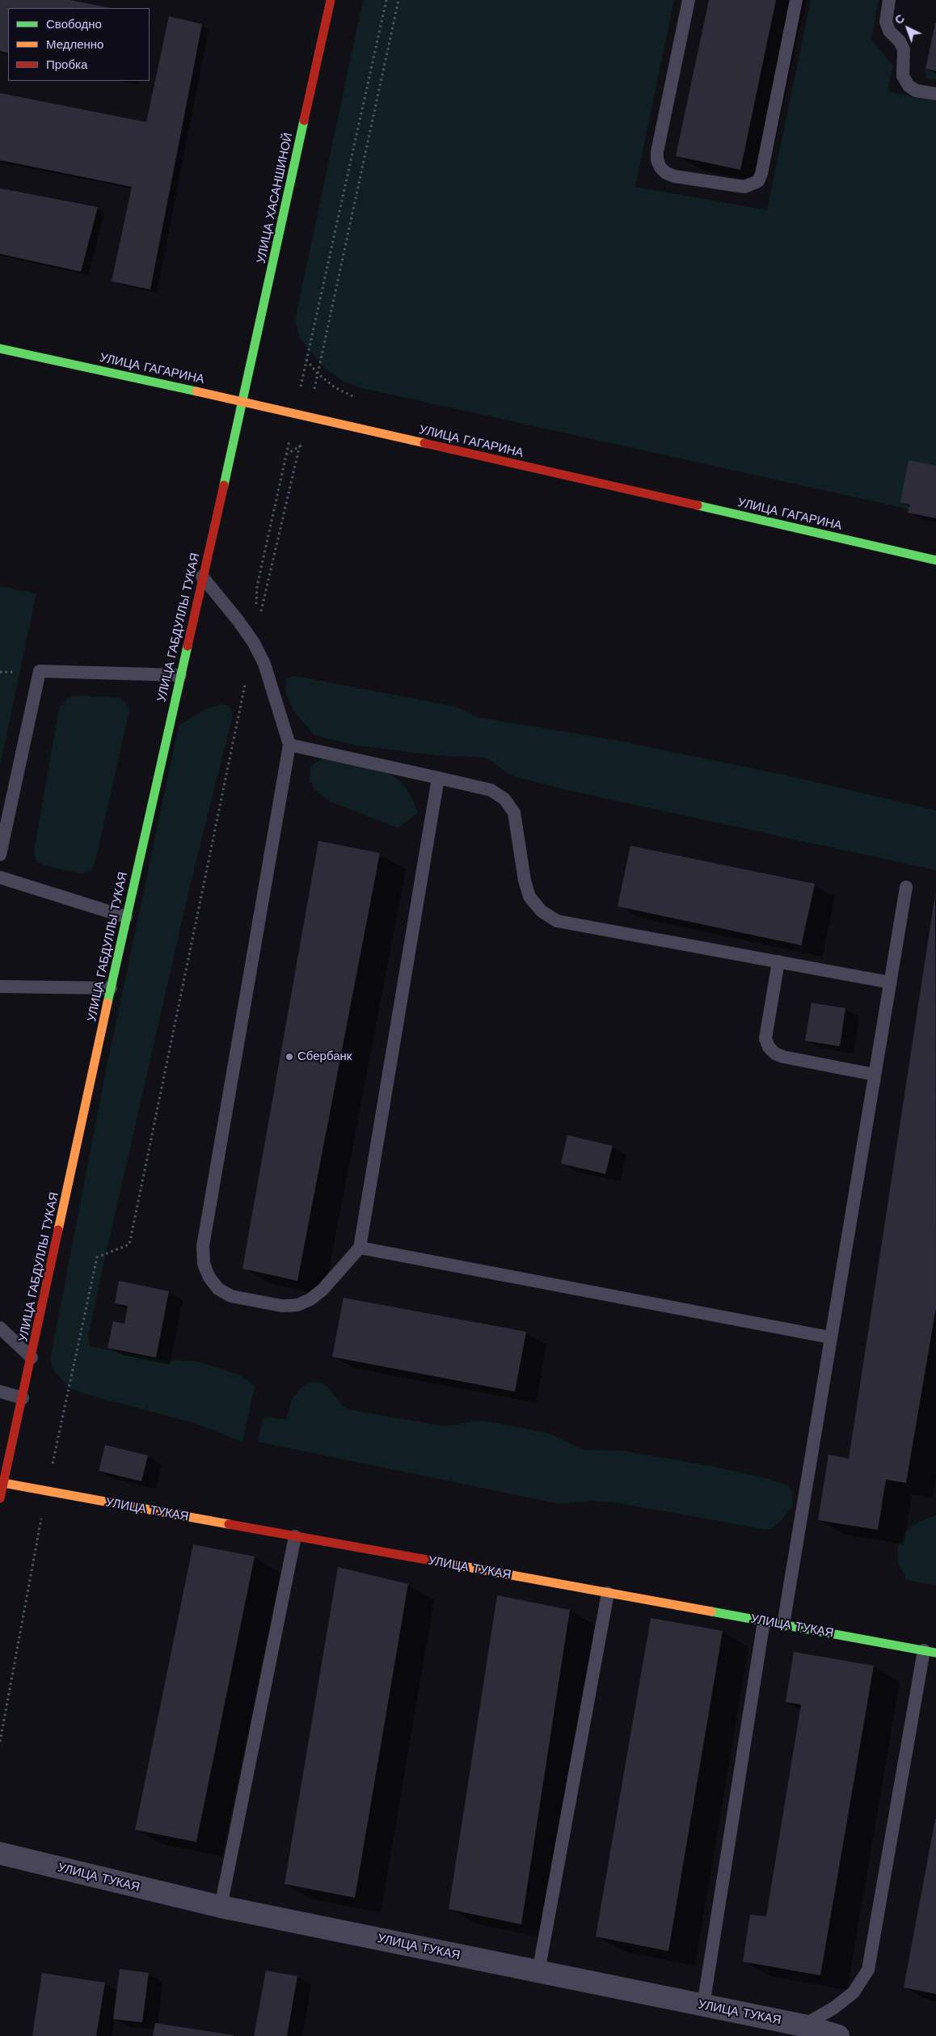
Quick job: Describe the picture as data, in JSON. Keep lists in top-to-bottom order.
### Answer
{
  "streets": {
    "street": [
      "УЛИЦА ХАСАНШИНОЙ",
      "УЛИЦА ГАГАРИНА",
      "УЛИЦА ГАБДУЛЛЫ ТУКАЯ",
      "УЛИЦА ТУКАЯ"
    ]
  },
  "crossings": [
    ["УЛИЦА ХАСАНШИНОЙ", "УЛИЦА ГАГАРИНА"],
    ["УЛИЦА ХАСАНШИНОЙ", "УЛИЦА ГАБДУЛЛЫ ТУКАЯ"],
    ["УЛИЦА ГАГАРИНА", "УЛИЦА ГАБДУЛЛЫ ТУКАЯ"],
    ["УЛИЦА ГАБДУЛЛЫ ТУКАЯ", "УЛИЦА ТУКАЯ"]
  ],
  "places": ["Сбербанк"],
  "legend": ["Свободно", "Медленно", "Пробка"],
  "north": "top left"
}
